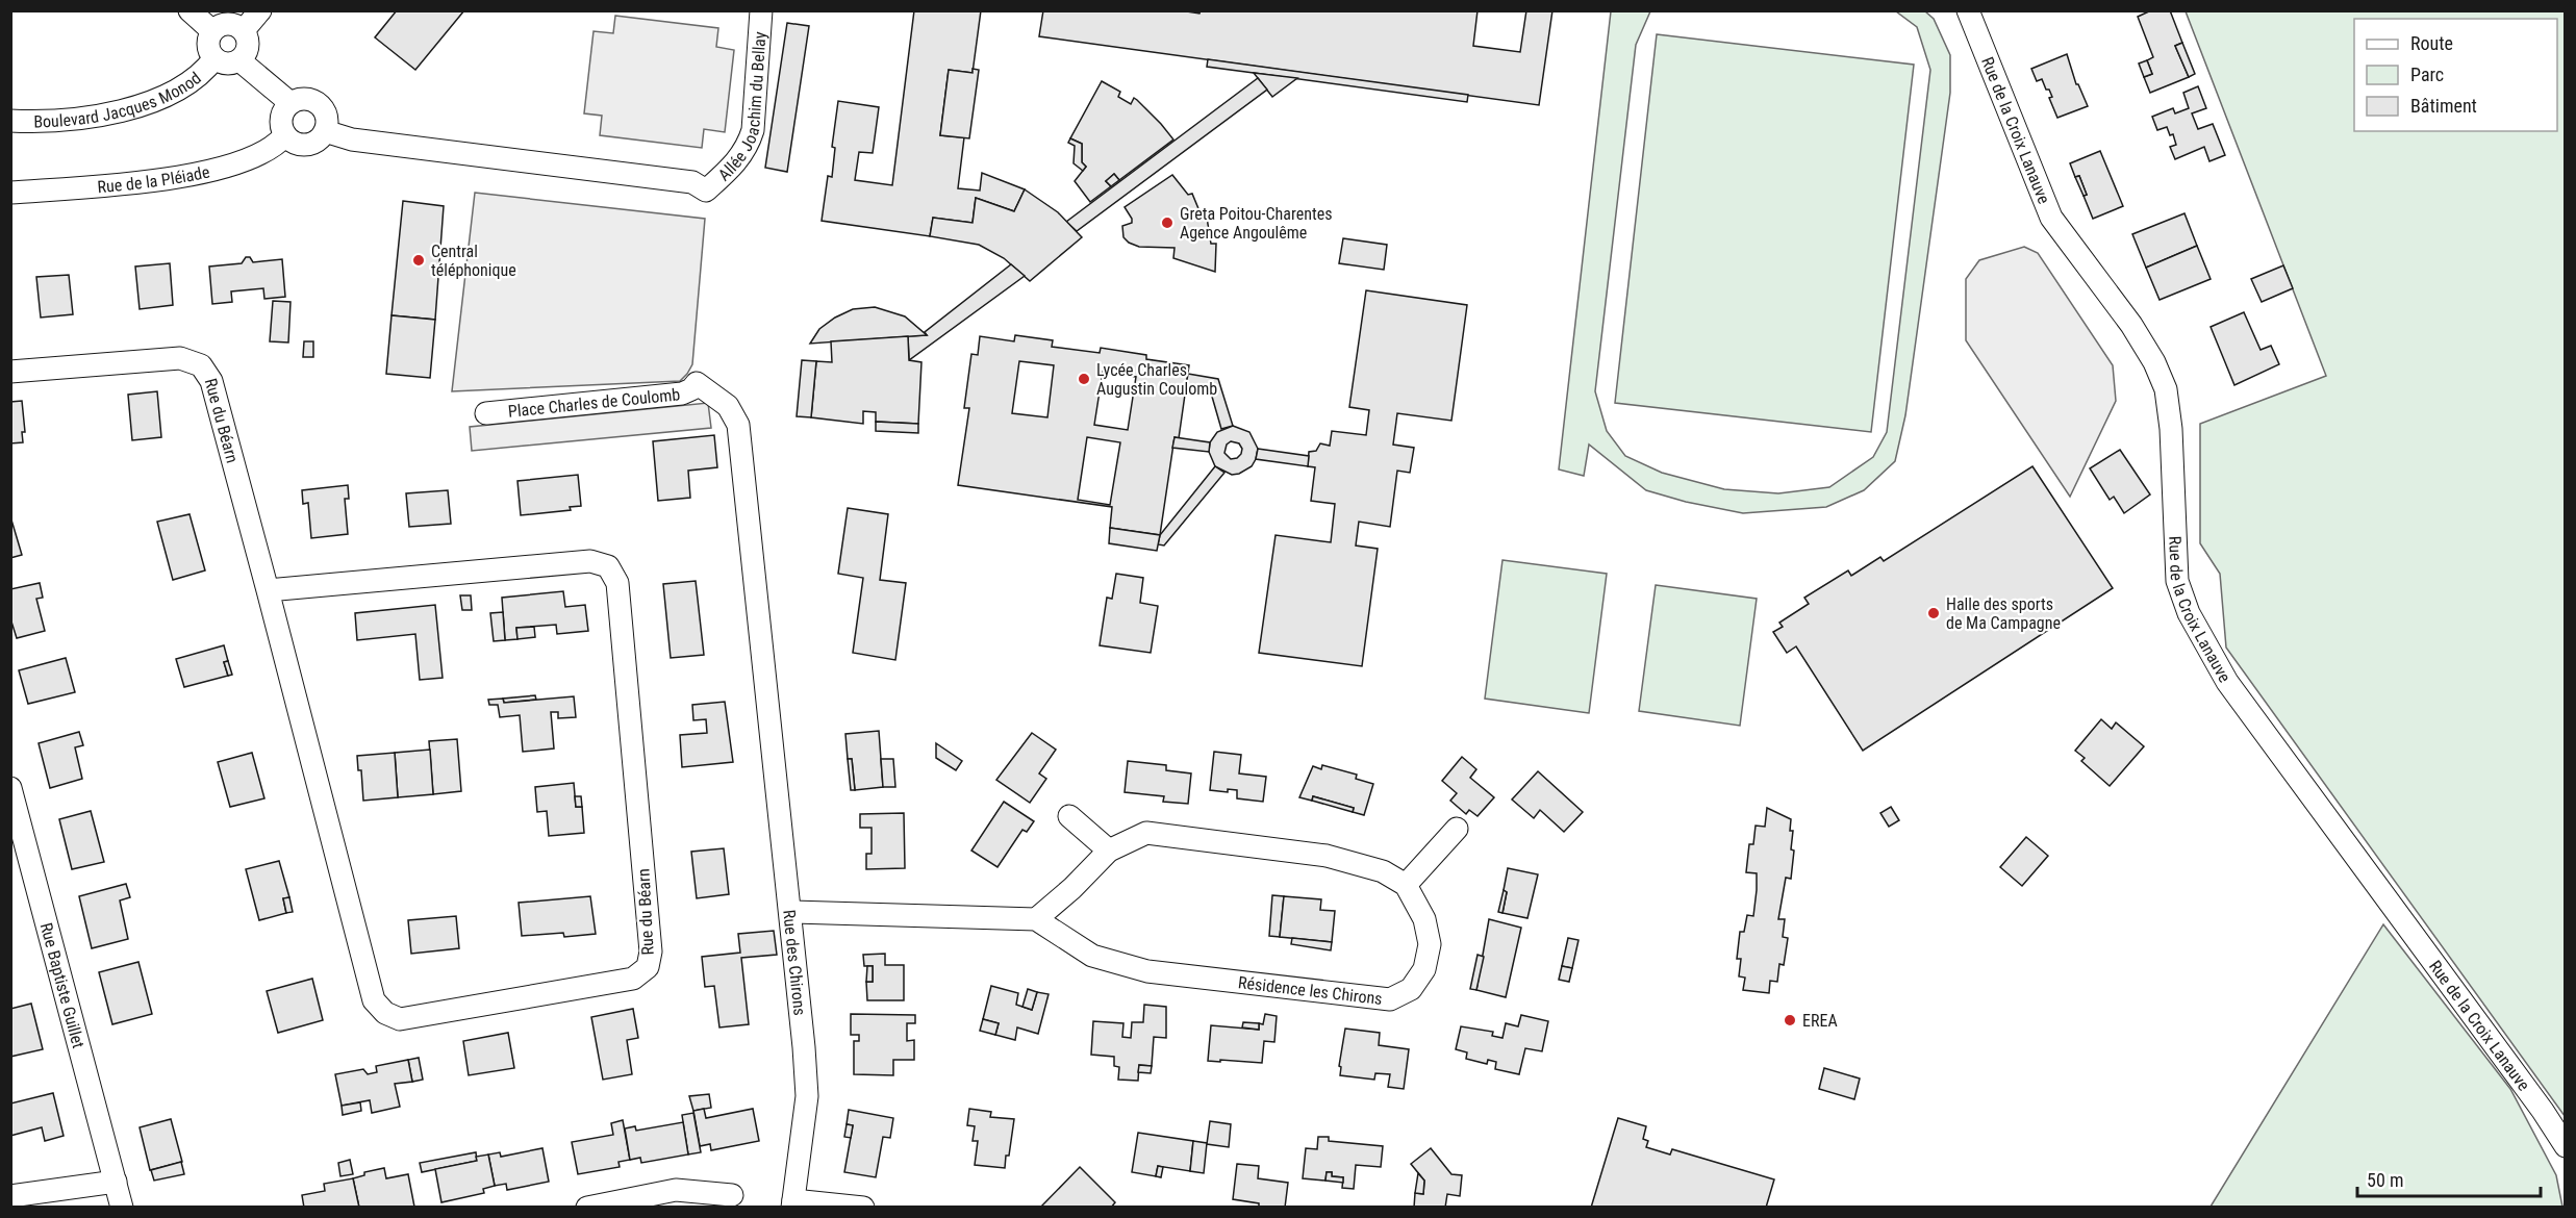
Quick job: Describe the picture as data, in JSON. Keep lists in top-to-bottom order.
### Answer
{
  "streets": {
    "street": [
      "Boulevard Jacques Monod",
      "Allée Joachim du Bellay",
      "Rue de la Croix Lanauve",
      "Rue de la Pléiade",
      "Place Charles de Coulomb",
      "Rue du Béarn",
      "Rue des Chirons",
      "Rue Baptiste Guillet",
      "Résidence les Chirons"
    ]
  },
  "crossings": [
    ["Allée Joachim du Bellay", "Rue de la Pléiade"],
    ["Place Charles de Coulomb", "Rue des Chirons"]
  ],
  "places": [
    "Greta Poitou-Charentes Agence Angoulême",
    "Central téléphonique",
    "Lycée Charles Augustin Coulomb",
    "Halle des sports de Ma Campagne",
    "EREA"
  ],
  "legend": ["Route", "Parc", "Bâtiment"],
  "scale_bar": "50 m"
}
